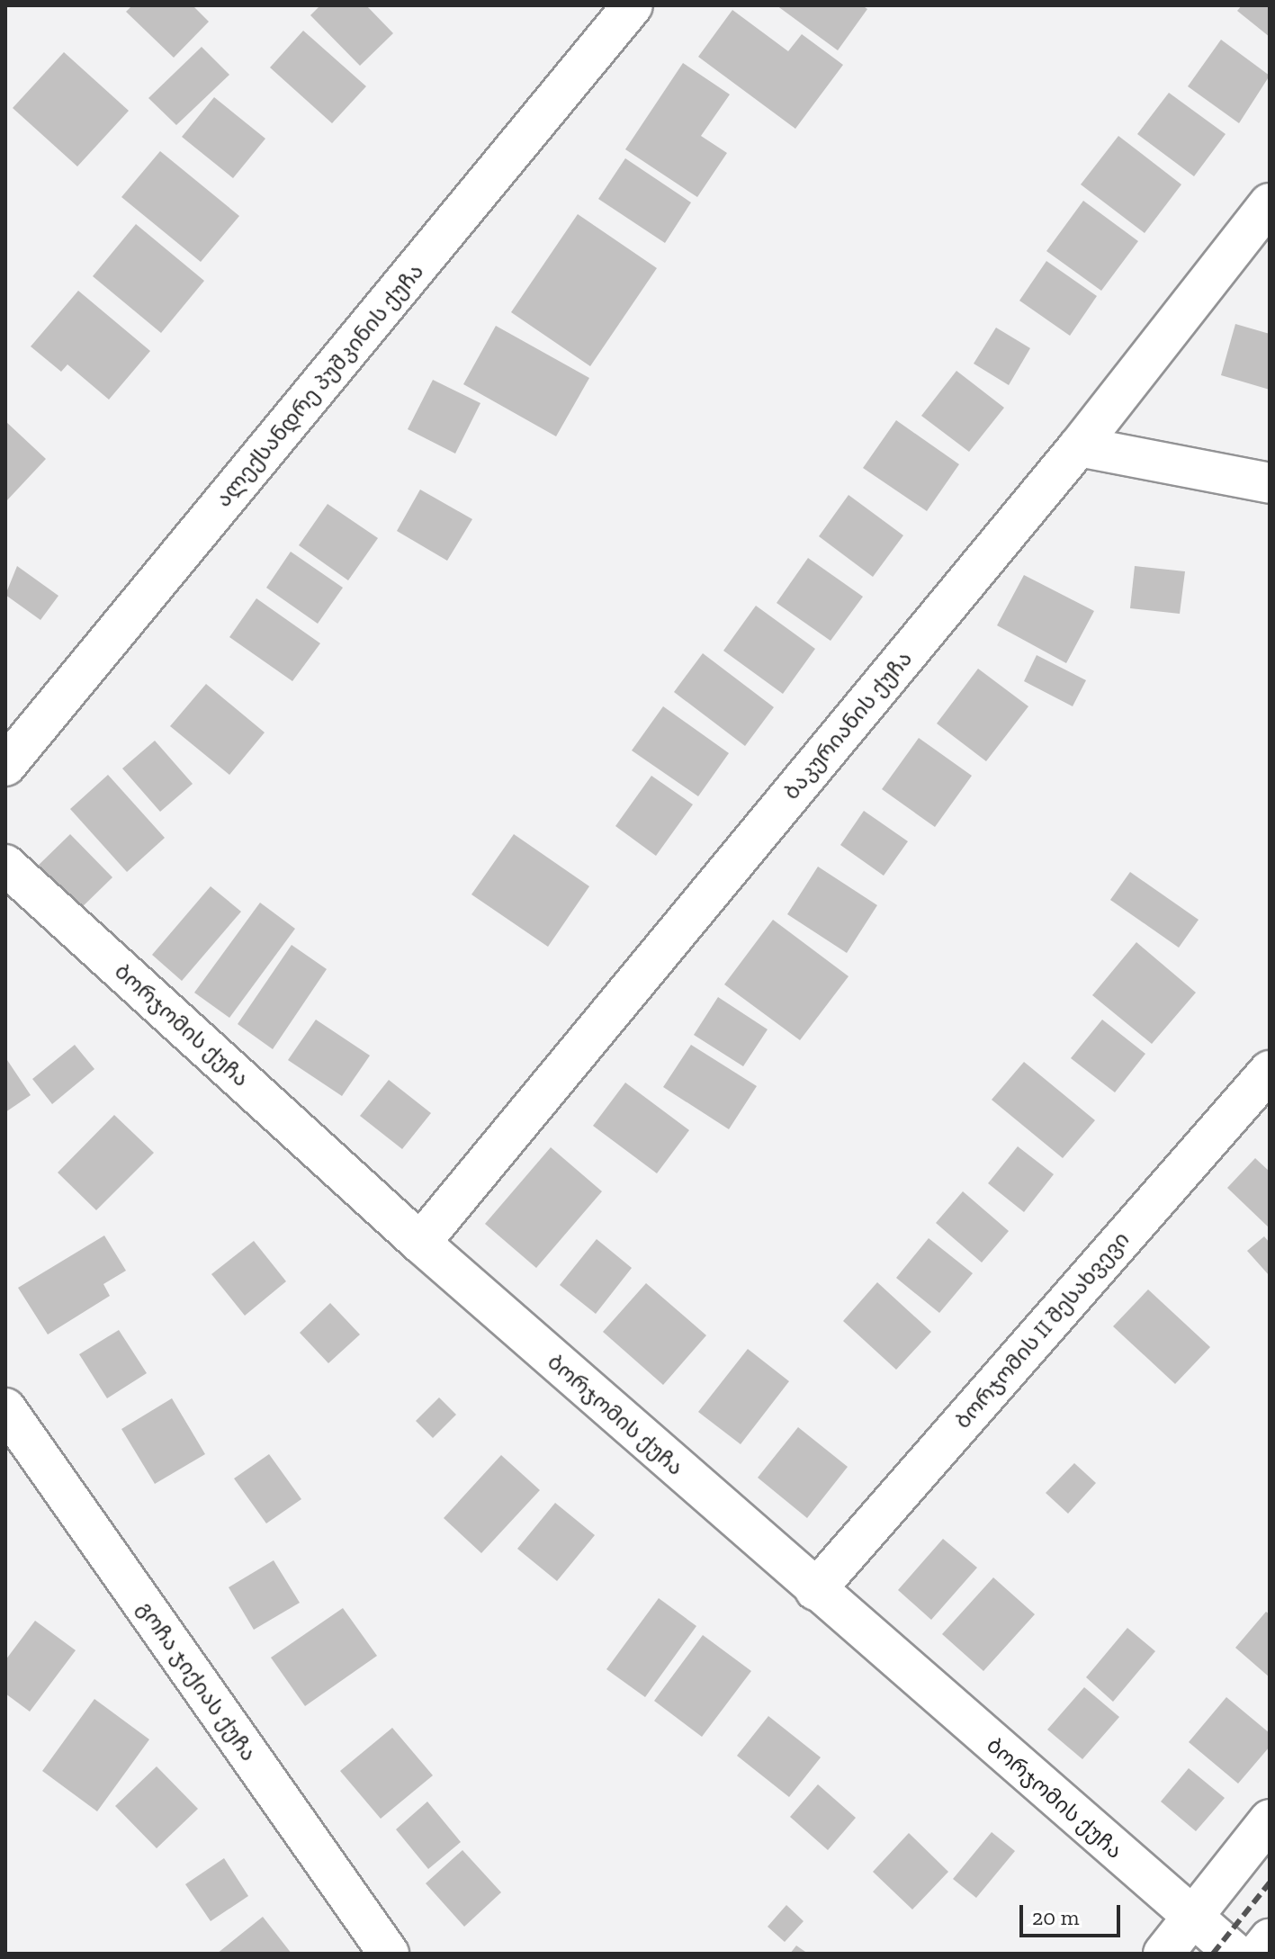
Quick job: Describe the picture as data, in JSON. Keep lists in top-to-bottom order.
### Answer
{
  "streets": {
    "street": [
      "ალექსანდრე პუშკინის ქუჩა",
      "ბაკურიანის ქუჩა",
      "ბორჯომის ქუჩა",
      "ბორჯომის II შესახვევი",
      "გოჩა ჯიქიას ქუჩა"
    ]
  },
  "crossings": [
    ["ბაკურიანის ქუჩა", "ბორჯომის ქუჩა"],
    ["ბორჯომის ქუჩა", "ბორჯომის II შესახვევი"]
  ],
  "scale_bar": "20 m"
}
